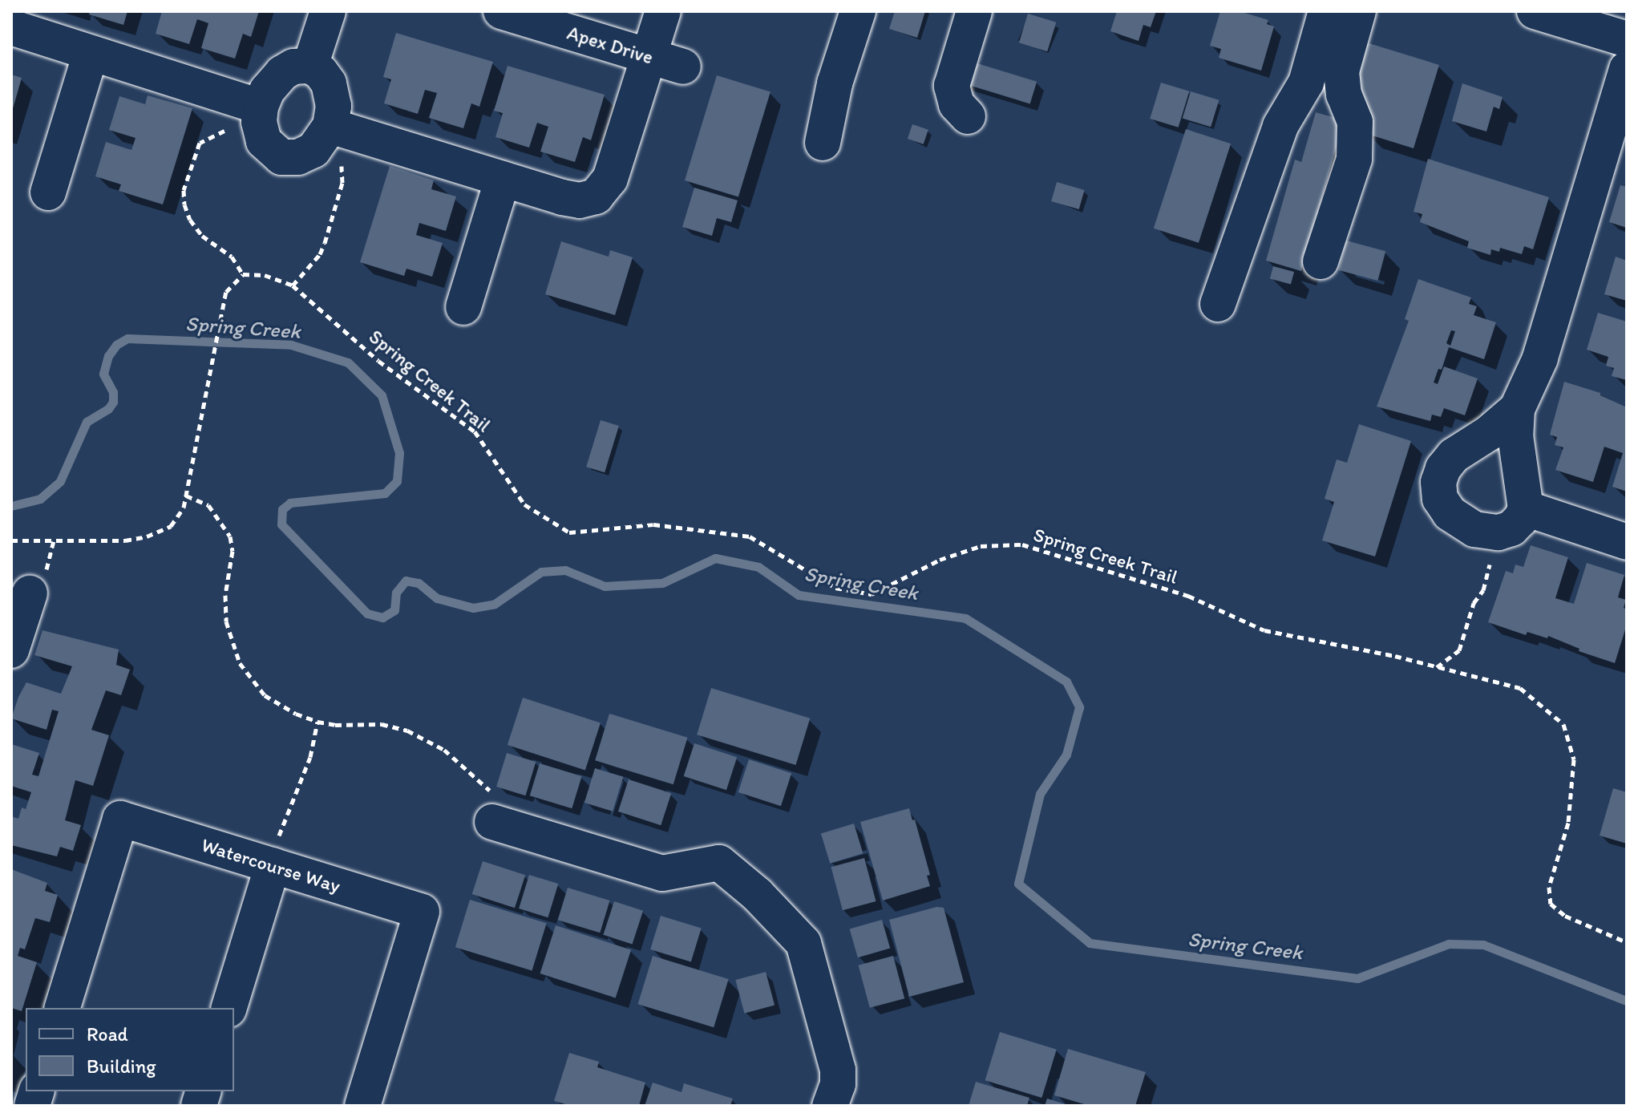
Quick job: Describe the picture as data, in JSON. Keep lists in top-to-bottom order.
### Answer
{
  "streets": {
    "street": ["Apex Drive", "Watercourse Way"],
    "path": ["Spring Creek Trail"]
  },
  "water": ["Spring Creek"],
  "legend": ["Road", "Building"]
}
